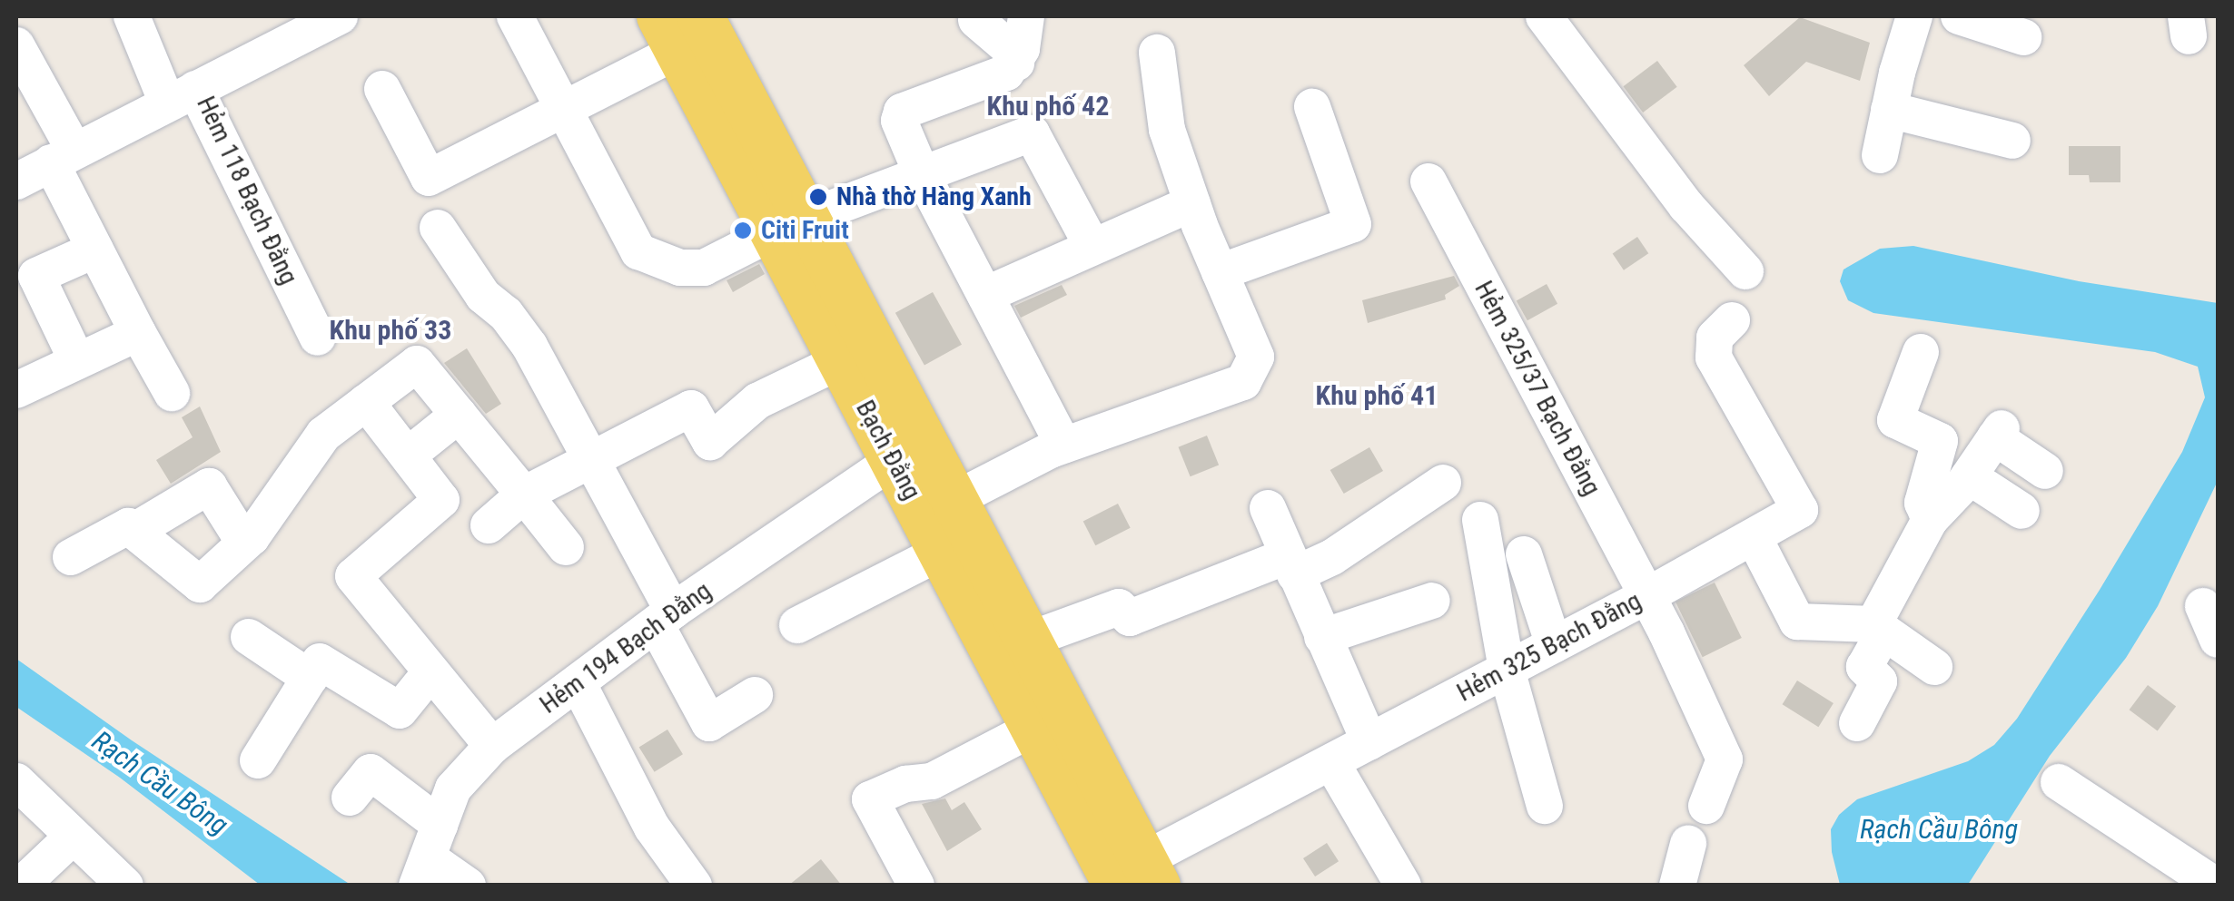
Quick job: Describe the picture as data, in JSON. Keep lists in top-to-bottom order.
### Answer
{
  "streets": {
    "main road": ["Bạch Đằng"],
    "street": [
      "Hẻm 118 Bạch Đằng",
      "Hẻm 325/37 Bạch Đằng",
      "Hẻm 325 Bạch Đằng",
      "Hẻm 194 Bạch Đằng"
    ]
  },
  "crossings": [
    ["Hẻm 325/37 Bạch Đằng", "Hẻm 325 Bạch Đằng"],
    ["Bạch Đằng", "Hẻm 325 Bạch Đằng"],
    ["Bạch Đằng", "Hẻm 194 Bạch Đằng"]
  ],
  "districts": ["Khu phố 42", "Khu phố 33", "Khu phố 41"],
  "water": ["Rạch Cầu Bông"],
  "places": ["Nhà thờ Hàng Xanh", "Citi Fruit"]
}
